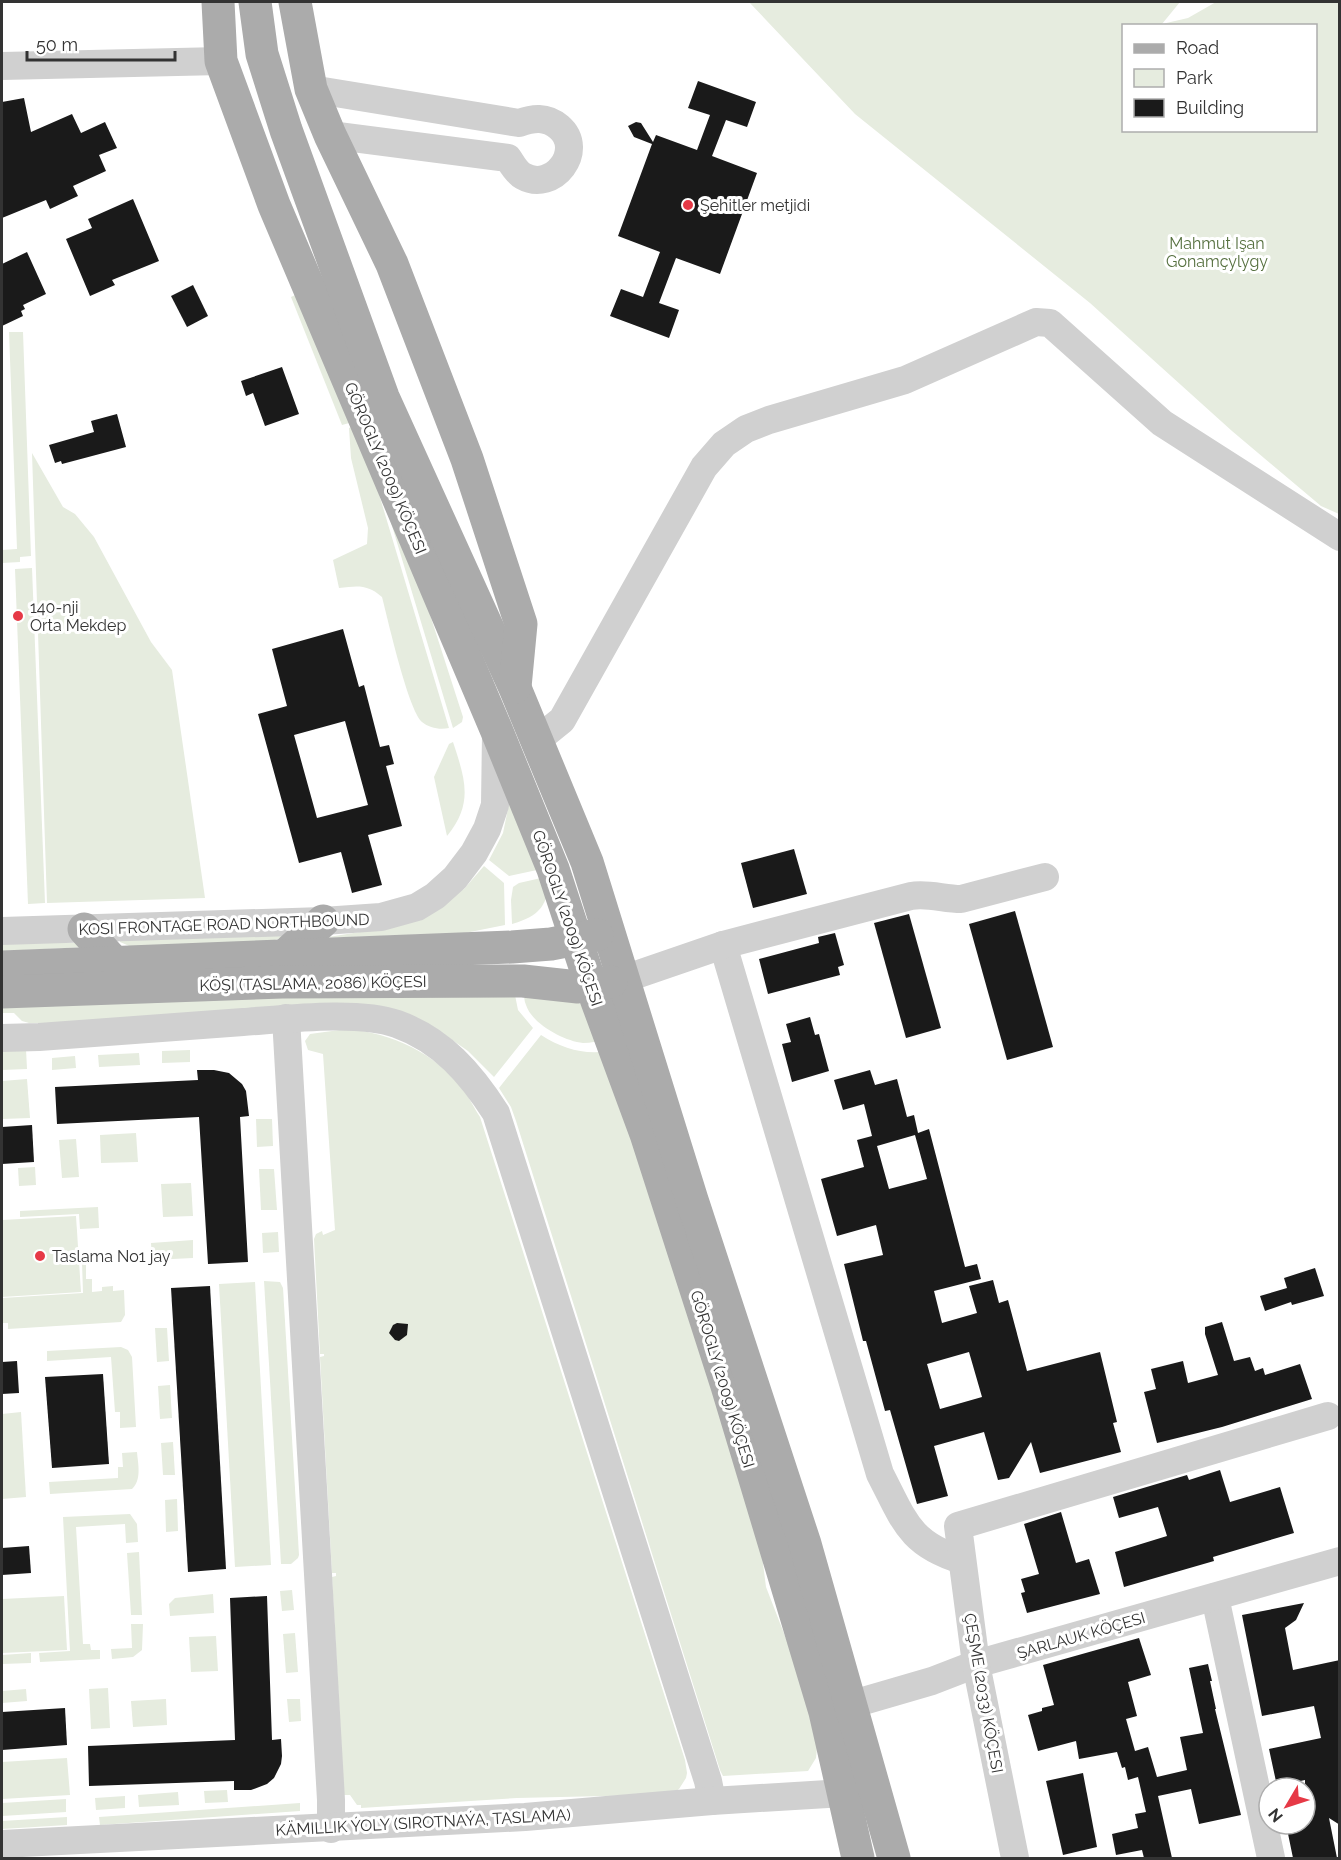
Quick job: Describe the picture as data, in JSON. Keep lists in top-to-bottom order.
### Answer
{
  "streets": {
    "main road": ["GÖROGLY (2009) KÖÇESI", "KÖŞI (TASLAMA, 2086) KÖÇESI"],
    "street": [
      "KOSI FRONTAGE ROAD NORTHBOUND",
      "ŞARLAUK KÖÇESI",
      "ÇEŞME (2033) KÖÇESI",
      "KÄMILLIK ÝOLY (SIROTNAÝA, TASLAMA)"
    ]
  },
  "crossings": [
    ["GÖROGLY (2009) KÖÇESI", "KOSI FRONTAGE ROAD NORTHBOUND"],
    ["GÖROGLY (2009) KÖÇESI", "KÖŞI (TASLAMA, 2086) KÖÇESI"],
    ["GÖROGLY (2009) KÖÇESI", "ŞARLAUK KÖÇESI"],
    ["GÖROGLY (2009) KÖÇESI", "KÄMILLIK ÝOLY (SIROTNAÝA, TASLAMA)"],
    ["ŞARLAUK KÖÇESI", "ÇEŞME (2033) KÖÇESI"]
  ],
  "parks": ["Mahmut Işan Gonamçylygy"],
  "places": ["Şehitler metjidi", "140-nji Orta Mekdep", "Taslama No1 jay"],
  "legend": ["Road", "Park", "Building"],
  "scale_bar": "50 m",
  "north": "bottom left"
}
